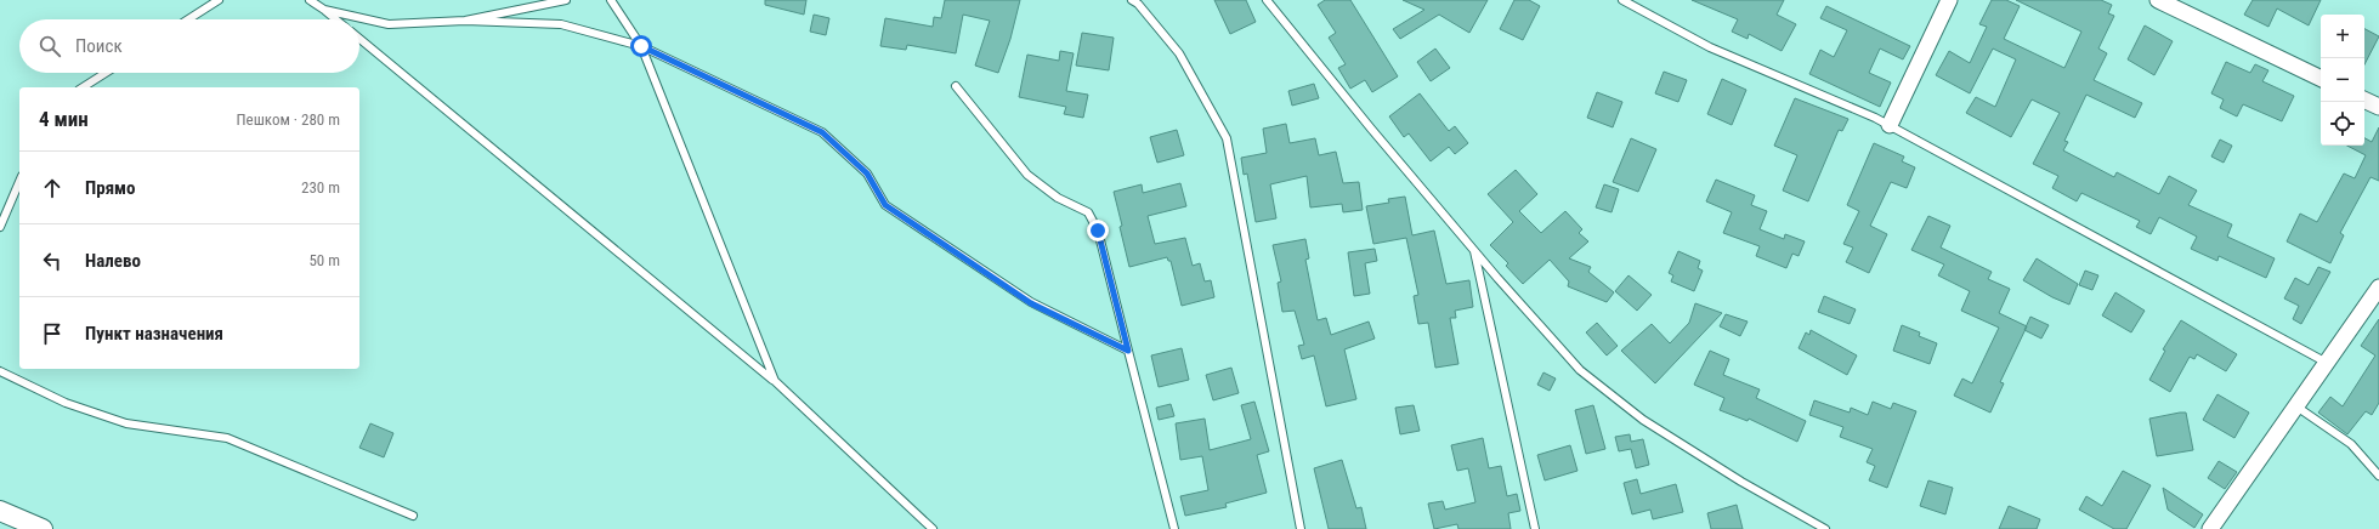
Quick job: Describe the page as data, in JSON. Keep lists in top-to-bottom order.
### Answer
{
  "page": {
    "map_buttons": ["+", "−"],
    "search": "Поиск",
    "heading": ["4 мин", "Пешком · 280 m"],
    "list": [
      ["Прямо", "230 m"],
      ["Налево", "50 m"],
      "Пункт назначения"
    ]
  }
}
